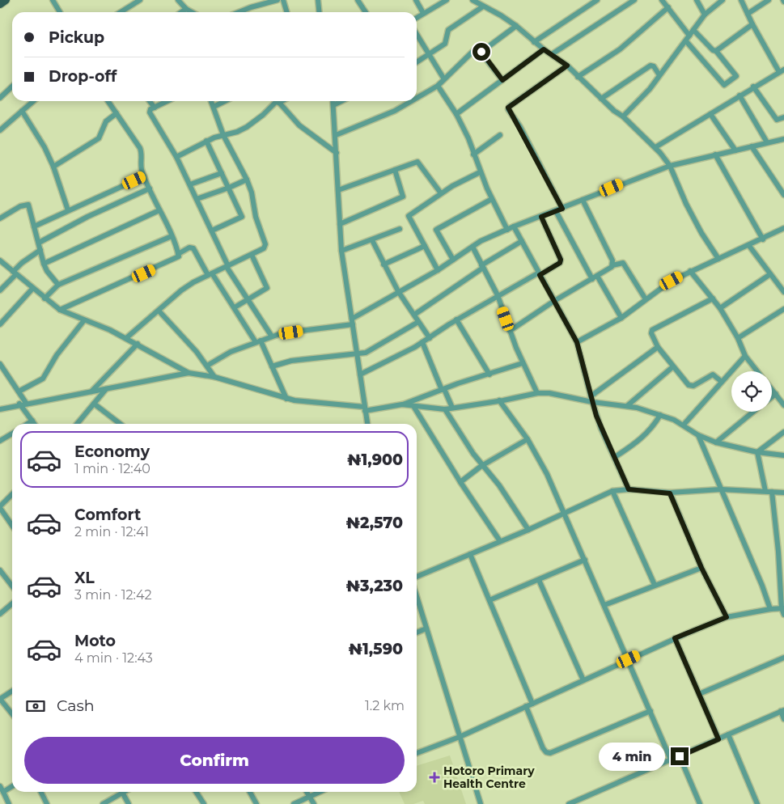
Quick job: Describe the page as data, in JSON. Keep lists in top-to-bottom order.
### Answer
{
  "places": {
    "health": ["Hotoro Primary Health Centre"]
  },
  "page": {
    "banner": ["Pickup", "Drop-off"],
    "list": [
      {
        "name": "Economy",
        "note": "1 min · 12:40",
        "value": "₦1,900"
      },
      {
        "name": "Comfort",
        "note": "2 min · 12:41",
        "value": "₦2,570"
      },
      {
        "name": "XL",
        "note": "3 min · 12:42",
        "value": "₦3,230"
      },
      {
        "name": "Moto",
        "note": "4 min · 12:43",
        "value": "₦1,590"
      }
    ],
    "pay": ["Cash", "1.2 km"],
    "buttons": "Confirm",
    "bubble": "4 min"
  }
}
